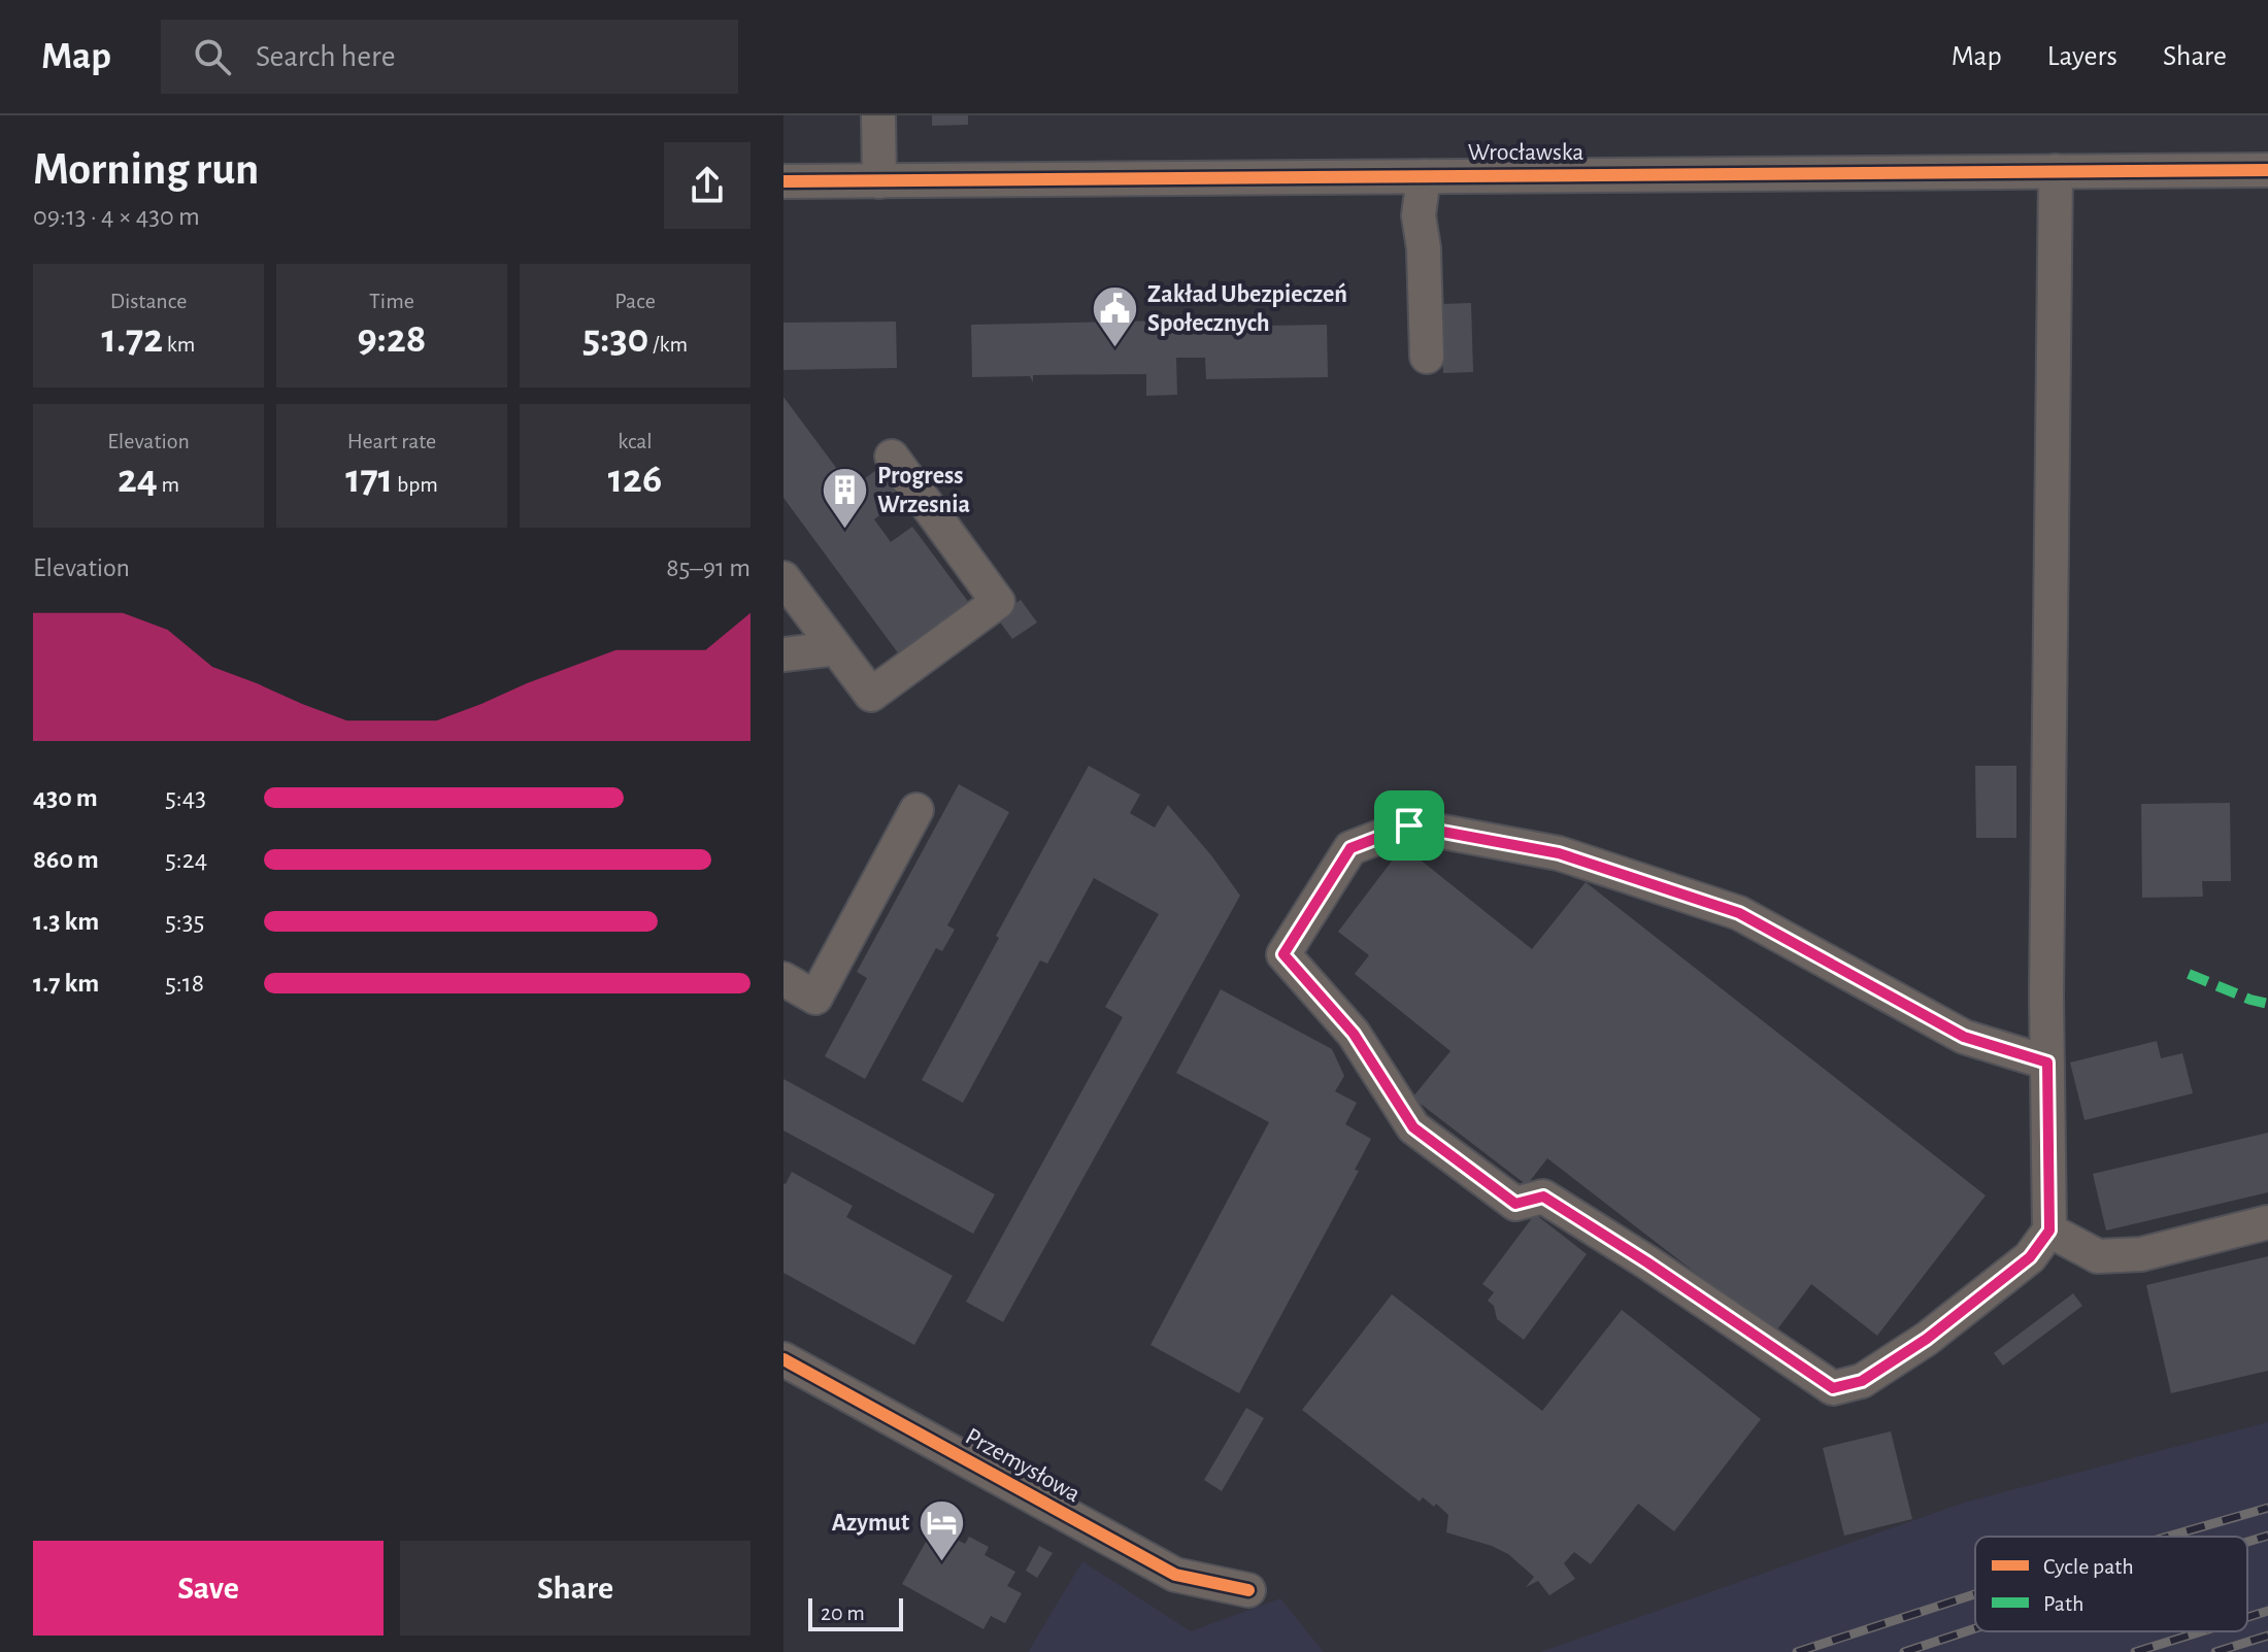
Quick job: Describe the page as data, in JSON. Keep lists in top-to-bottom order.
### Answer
{
  "streets": {
    "street": ["Wrocławska", "Przemysłowa"]
  },
  "places": {
    "public building": ["Zakład Ubezpieczeń Społecznych"],
    "building": ["Progress Wrzesnia"],
    "hotel": ["Azymut"]
  },
  "legend": ["Cycle path", "Path"],
  "scale_bar": "20 m",
  "page": {
    "header": "Map",
    "search": "Search here",
    "nav": ["Map", "Layers", "Share"],
    "heading": ["Morning run", "09:13 · 4 × 430 m"],
    "stats": [
      ["Distance", "1.72 km"],
      ["Time", "9:28"],
      ["Pace", "5:30 /km"],
      ["Elevation", "24 m"],
      ["Heart rate", "171 bpm"],
      ["kcal", "126"]
    ],
    "chart": ["Elevation", "85–91 m"],
    "list": [
      {
        "name": "430 m",
        "note": "5:43"
      },
      {
        "name": "860 m",
        "note": "5:24"
      },
      {
        "name": "1.3 km",
        "note": "5:35"
      },
      {
        "name": "1.7 km",
        "note": "5:18"
      }
    ],
    "buttons": ["Save", "Share"],
    "scale": "20 m"
  }
}
